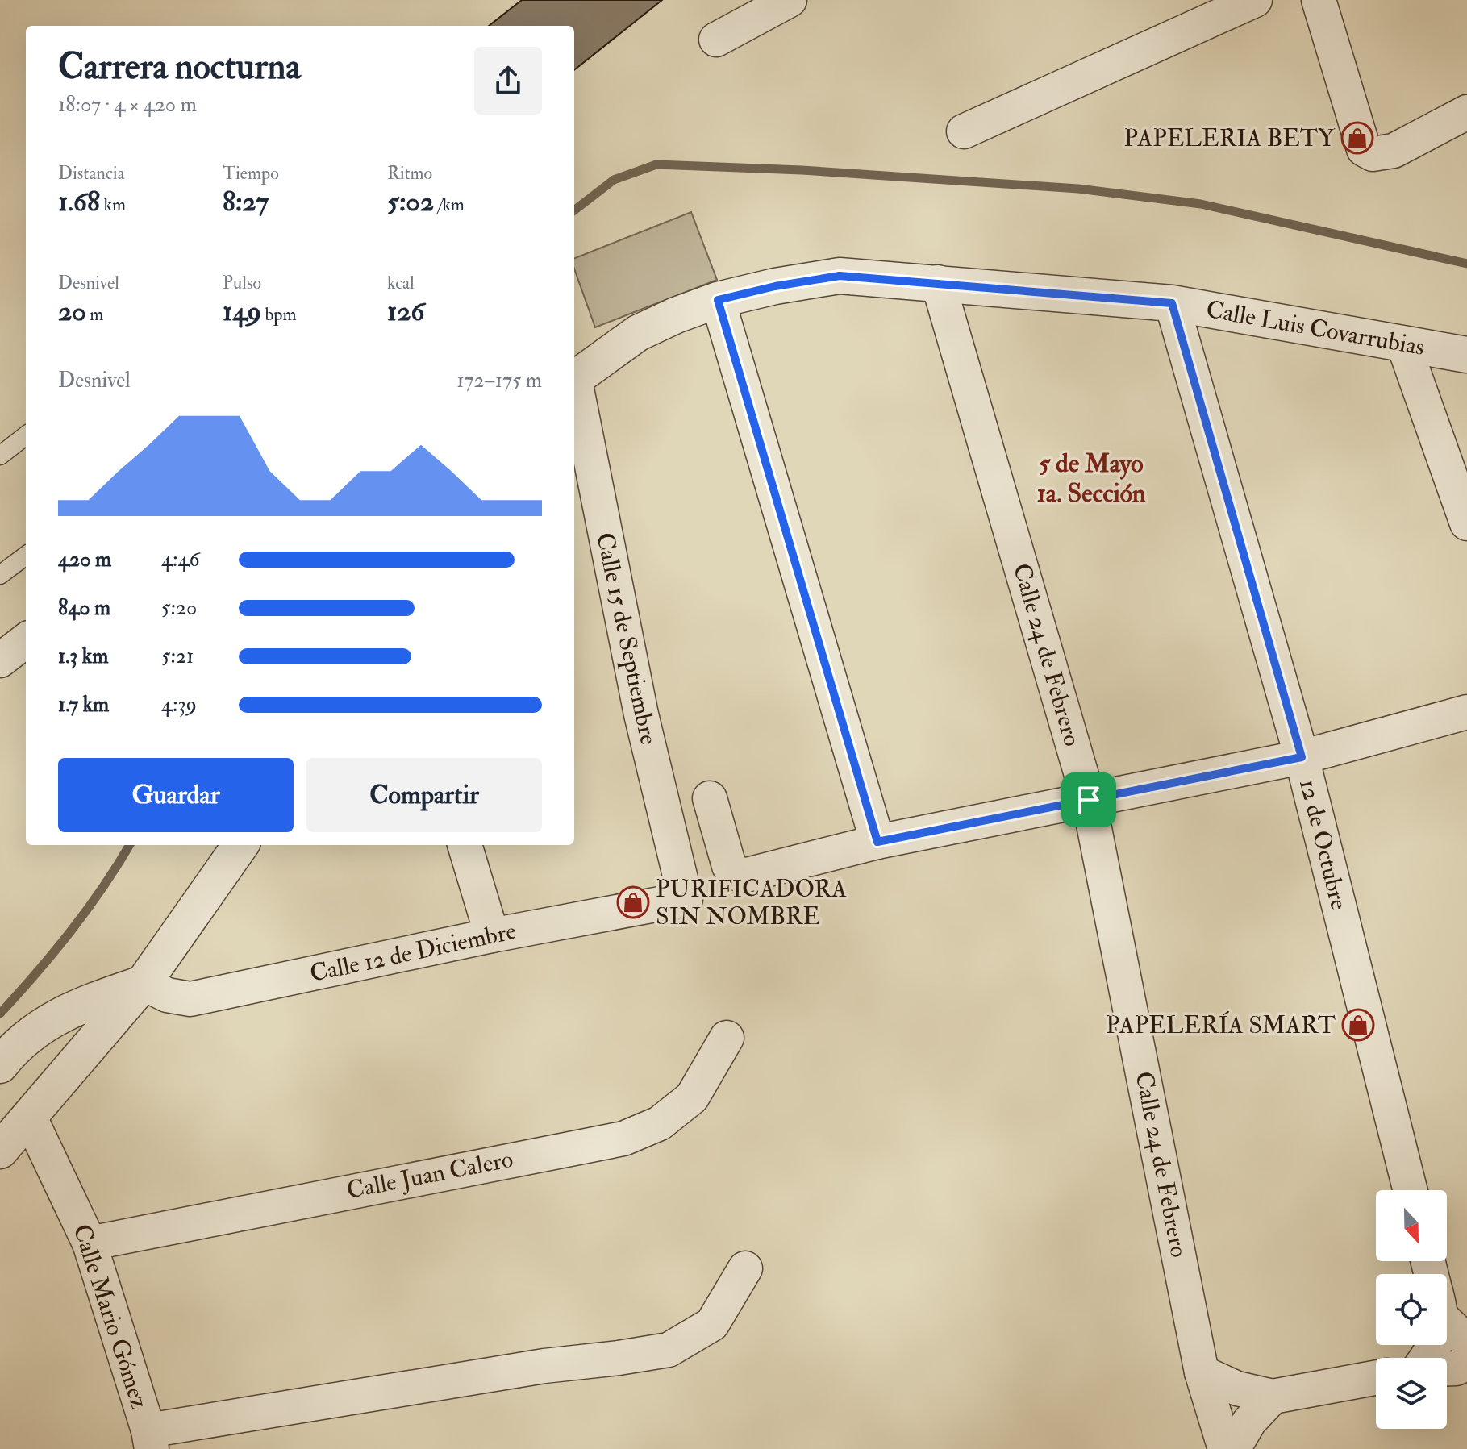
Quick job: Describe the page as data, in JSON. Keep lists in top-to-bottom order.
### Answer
{
  "streets": {
    "street": [
      "Calle Luis Covarrubias",
      "Calle 15 de Septiembre",
      "Calle 24 de Febrero",
      "12 de Octubre",
      "Calle 12 de Diciembre",
      "Calle Juan Calero",
      "Calle Mario Gómez"
    ]
  },
  "crossings": [
    ["Calle Luis Covarrubias", "Calle 24 de Febrero"],
    ["Calle Luis Covarrubias", "12 de Octubre"],
    ["Calle 15 de Septiembre", "Calle 12 de Diciembre"],
    ["Calle Juan Calero", "Calle Mario Gómez"]
  ],
  "districts": ["5 de Mayo 1a. Sección"],
  "places": {
    "shop": ["PAPELERIA BETY", "PURIFICADORA SIN NOMBRE", "PAPELERÍA SMART"]
  },
  "north": "bottom",
  "page": {
    "heading": ["Carrera nocturna", "18:07 · 4 × 420 m"],
    "stats": [
      ["Distancia", "1.68 km"],
      ["Tiempo", "8:27"],
      ["Ritmo", "5:02 /km"],
      ["Desnivel", "20 m"],
      ["Pulso", "149 bpm"],
      ["kcal", "126"]
    ],
    "chart": ["Desnivel", "172–175 m"],
    "list": [
      {
        "name": "420 m",
        "note": "4:46"
      },
      {
        "name": "840 m",
        "note": "5:20"
      },
      {
        "name": "1.3 km",
        "note": "5:21"
      },
      {
        "name": "1.7 km",
        "note": "4:39"
      }
    ],
    "buttons": ["Guardar", "Compartir"]
  }
}
